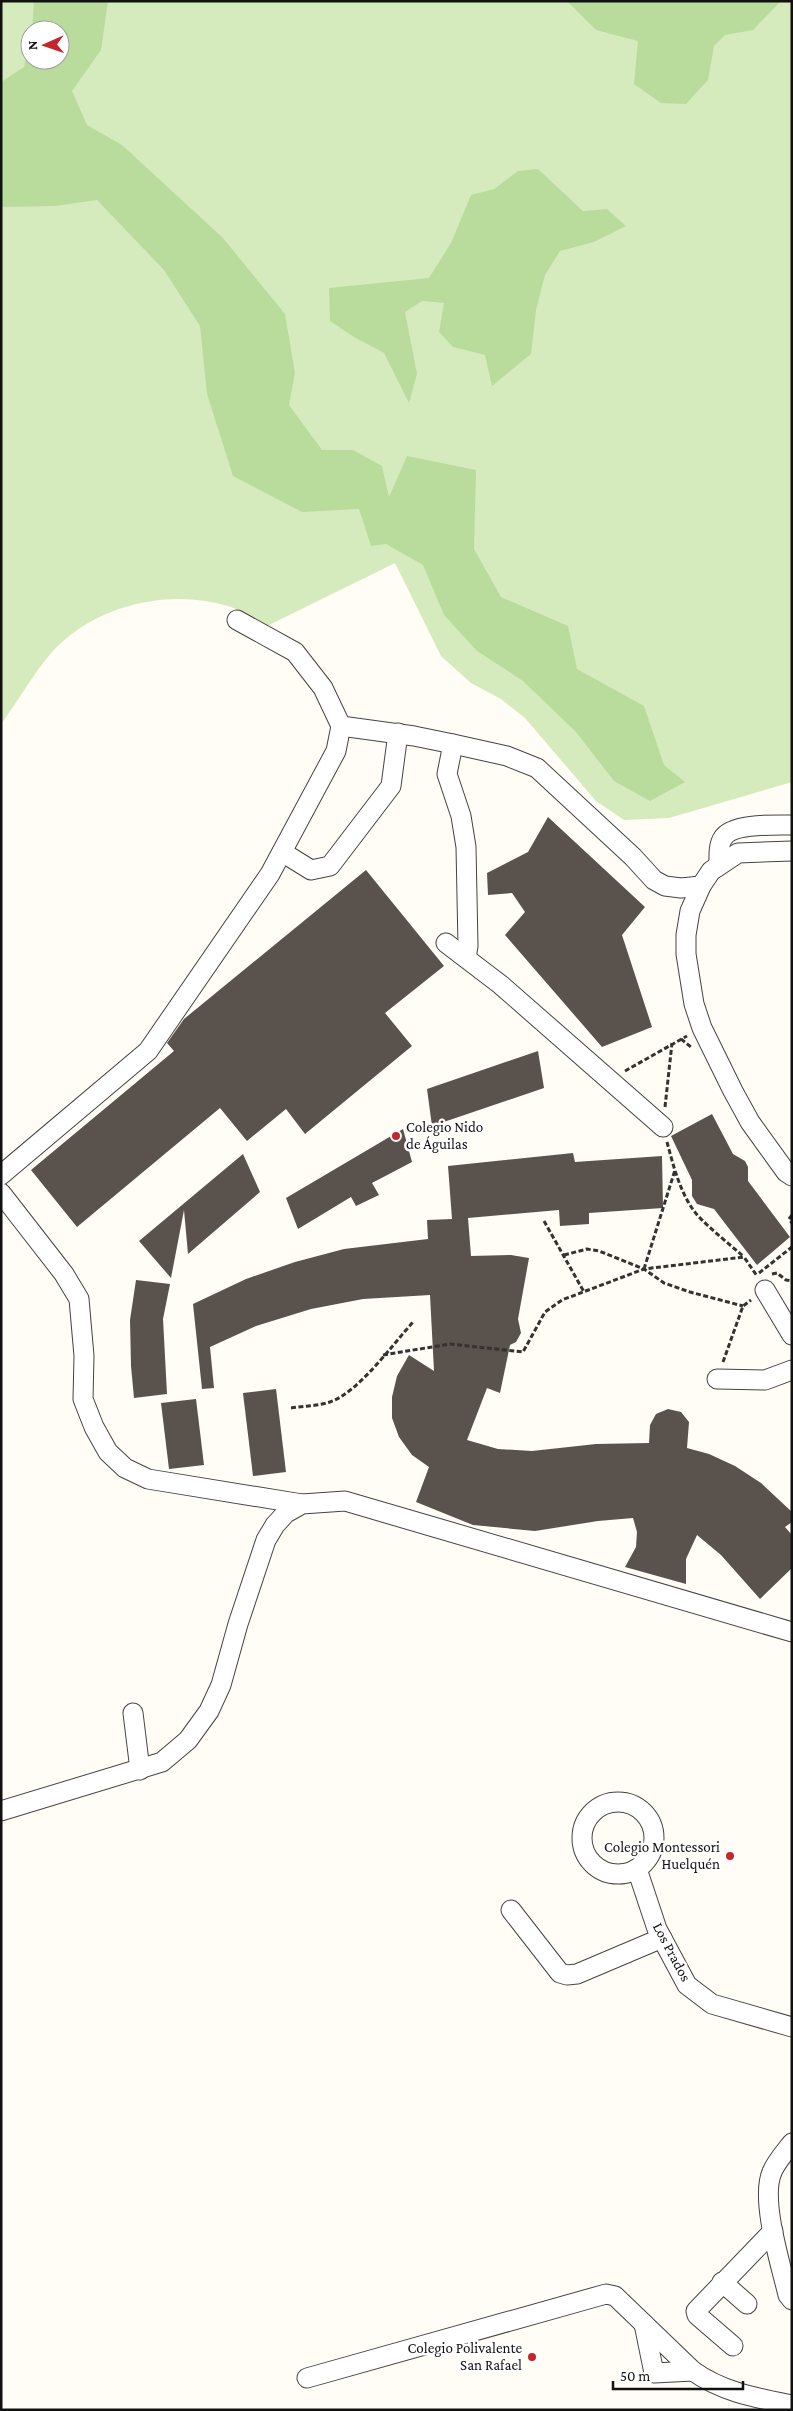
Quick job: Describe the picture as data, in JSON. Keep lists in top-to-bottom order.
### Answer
{
  "streets": {
    "street": ["Los Prados"]
  },
  "places": ["Colegio Nido de Águilas", "Colegio Montessori Huelquén", "Colegio Polivalente San Rafael"],
  "scale_bar": "50 m",
  "north": "left"
}
